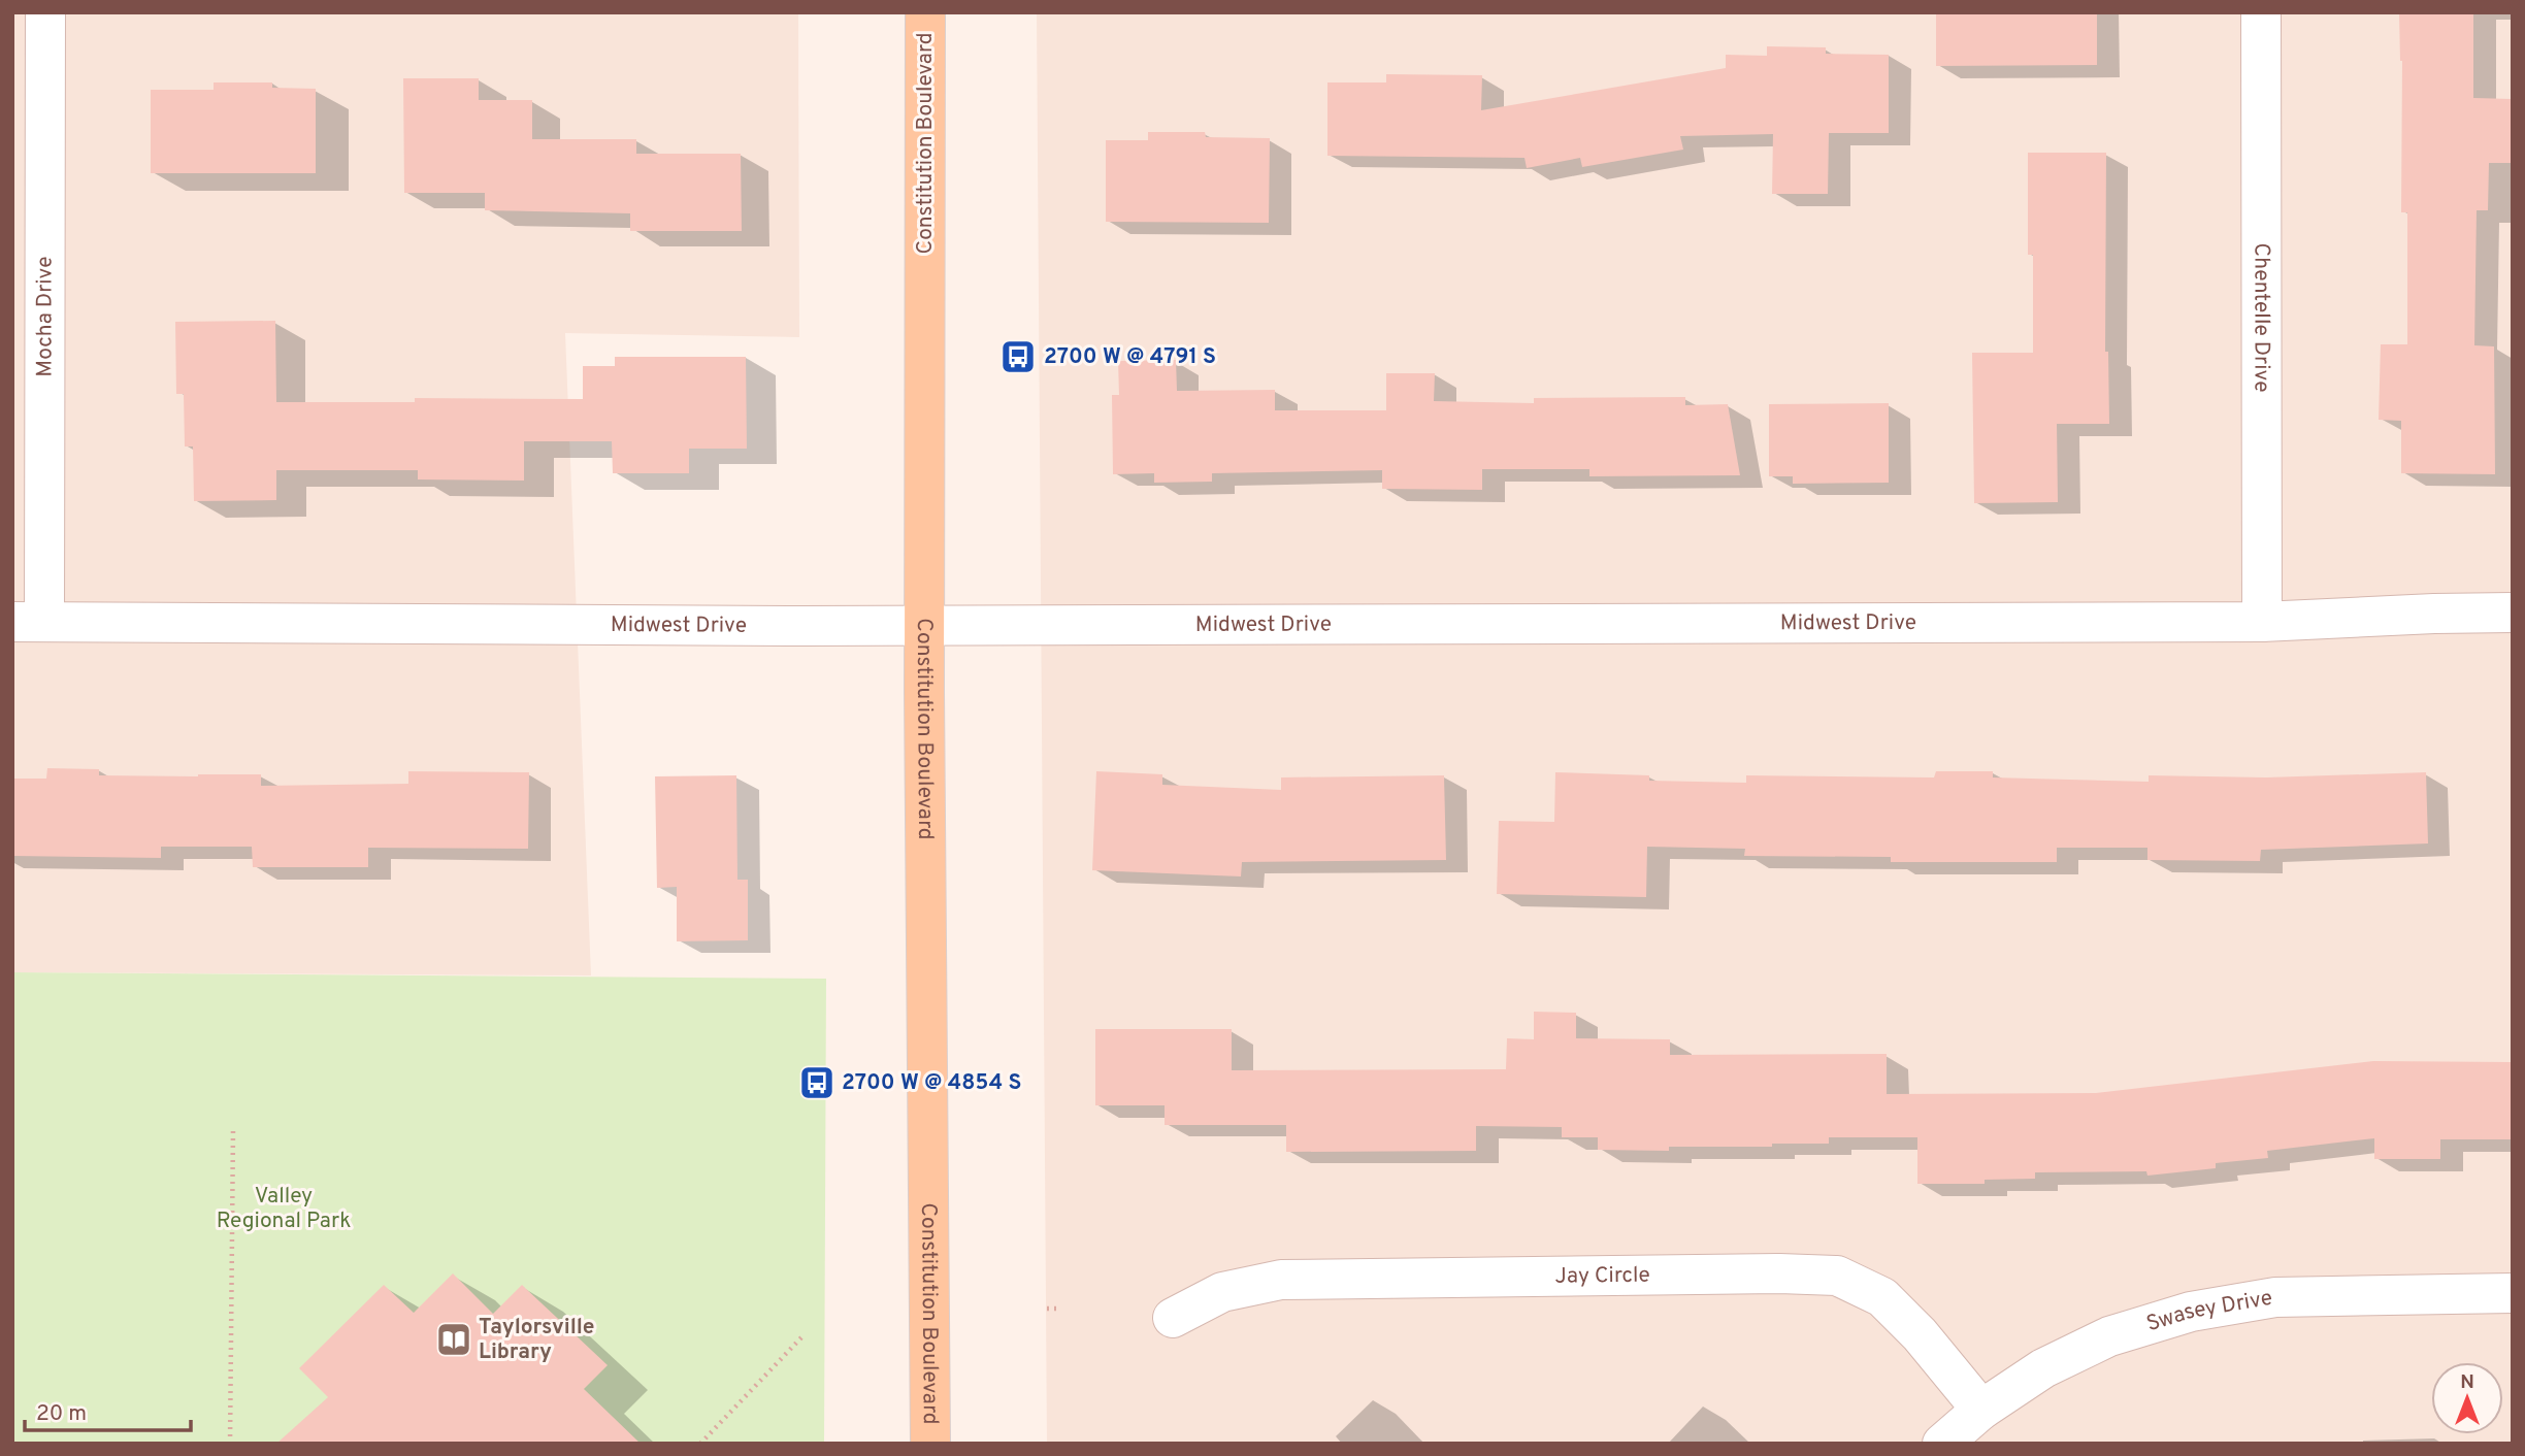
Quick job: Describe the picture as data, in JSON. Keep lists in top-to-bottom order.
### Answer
{
  "streets": {
    "main road": ["Constitution Boulevard"],
    "street": [
      "Mocha Drive",
      "Chentelle Drive",
      "Midwest Drive",
      "Jay Circle",
      "Swasey Drive"
    ]
  },
  "crossings": [
    ["Constitution Boulevard", "Midwest Drive"],
    ["Mocha Drive", "Midwest Drive"],
    ["Chentelle Drive", "Midwest Drive"],
    ["Jay Circle", "Swasey Drive"]
  ],
  "parks": ["Valley Regional Park"],
  "places": {
    "bus stop": ["2700 W @ 4791 S", "2700 W @ 4854 S"],
    "library": ["Taylorsville Library"]
  },
  "scale_bar": "20 m",
  "north": "top"
}
